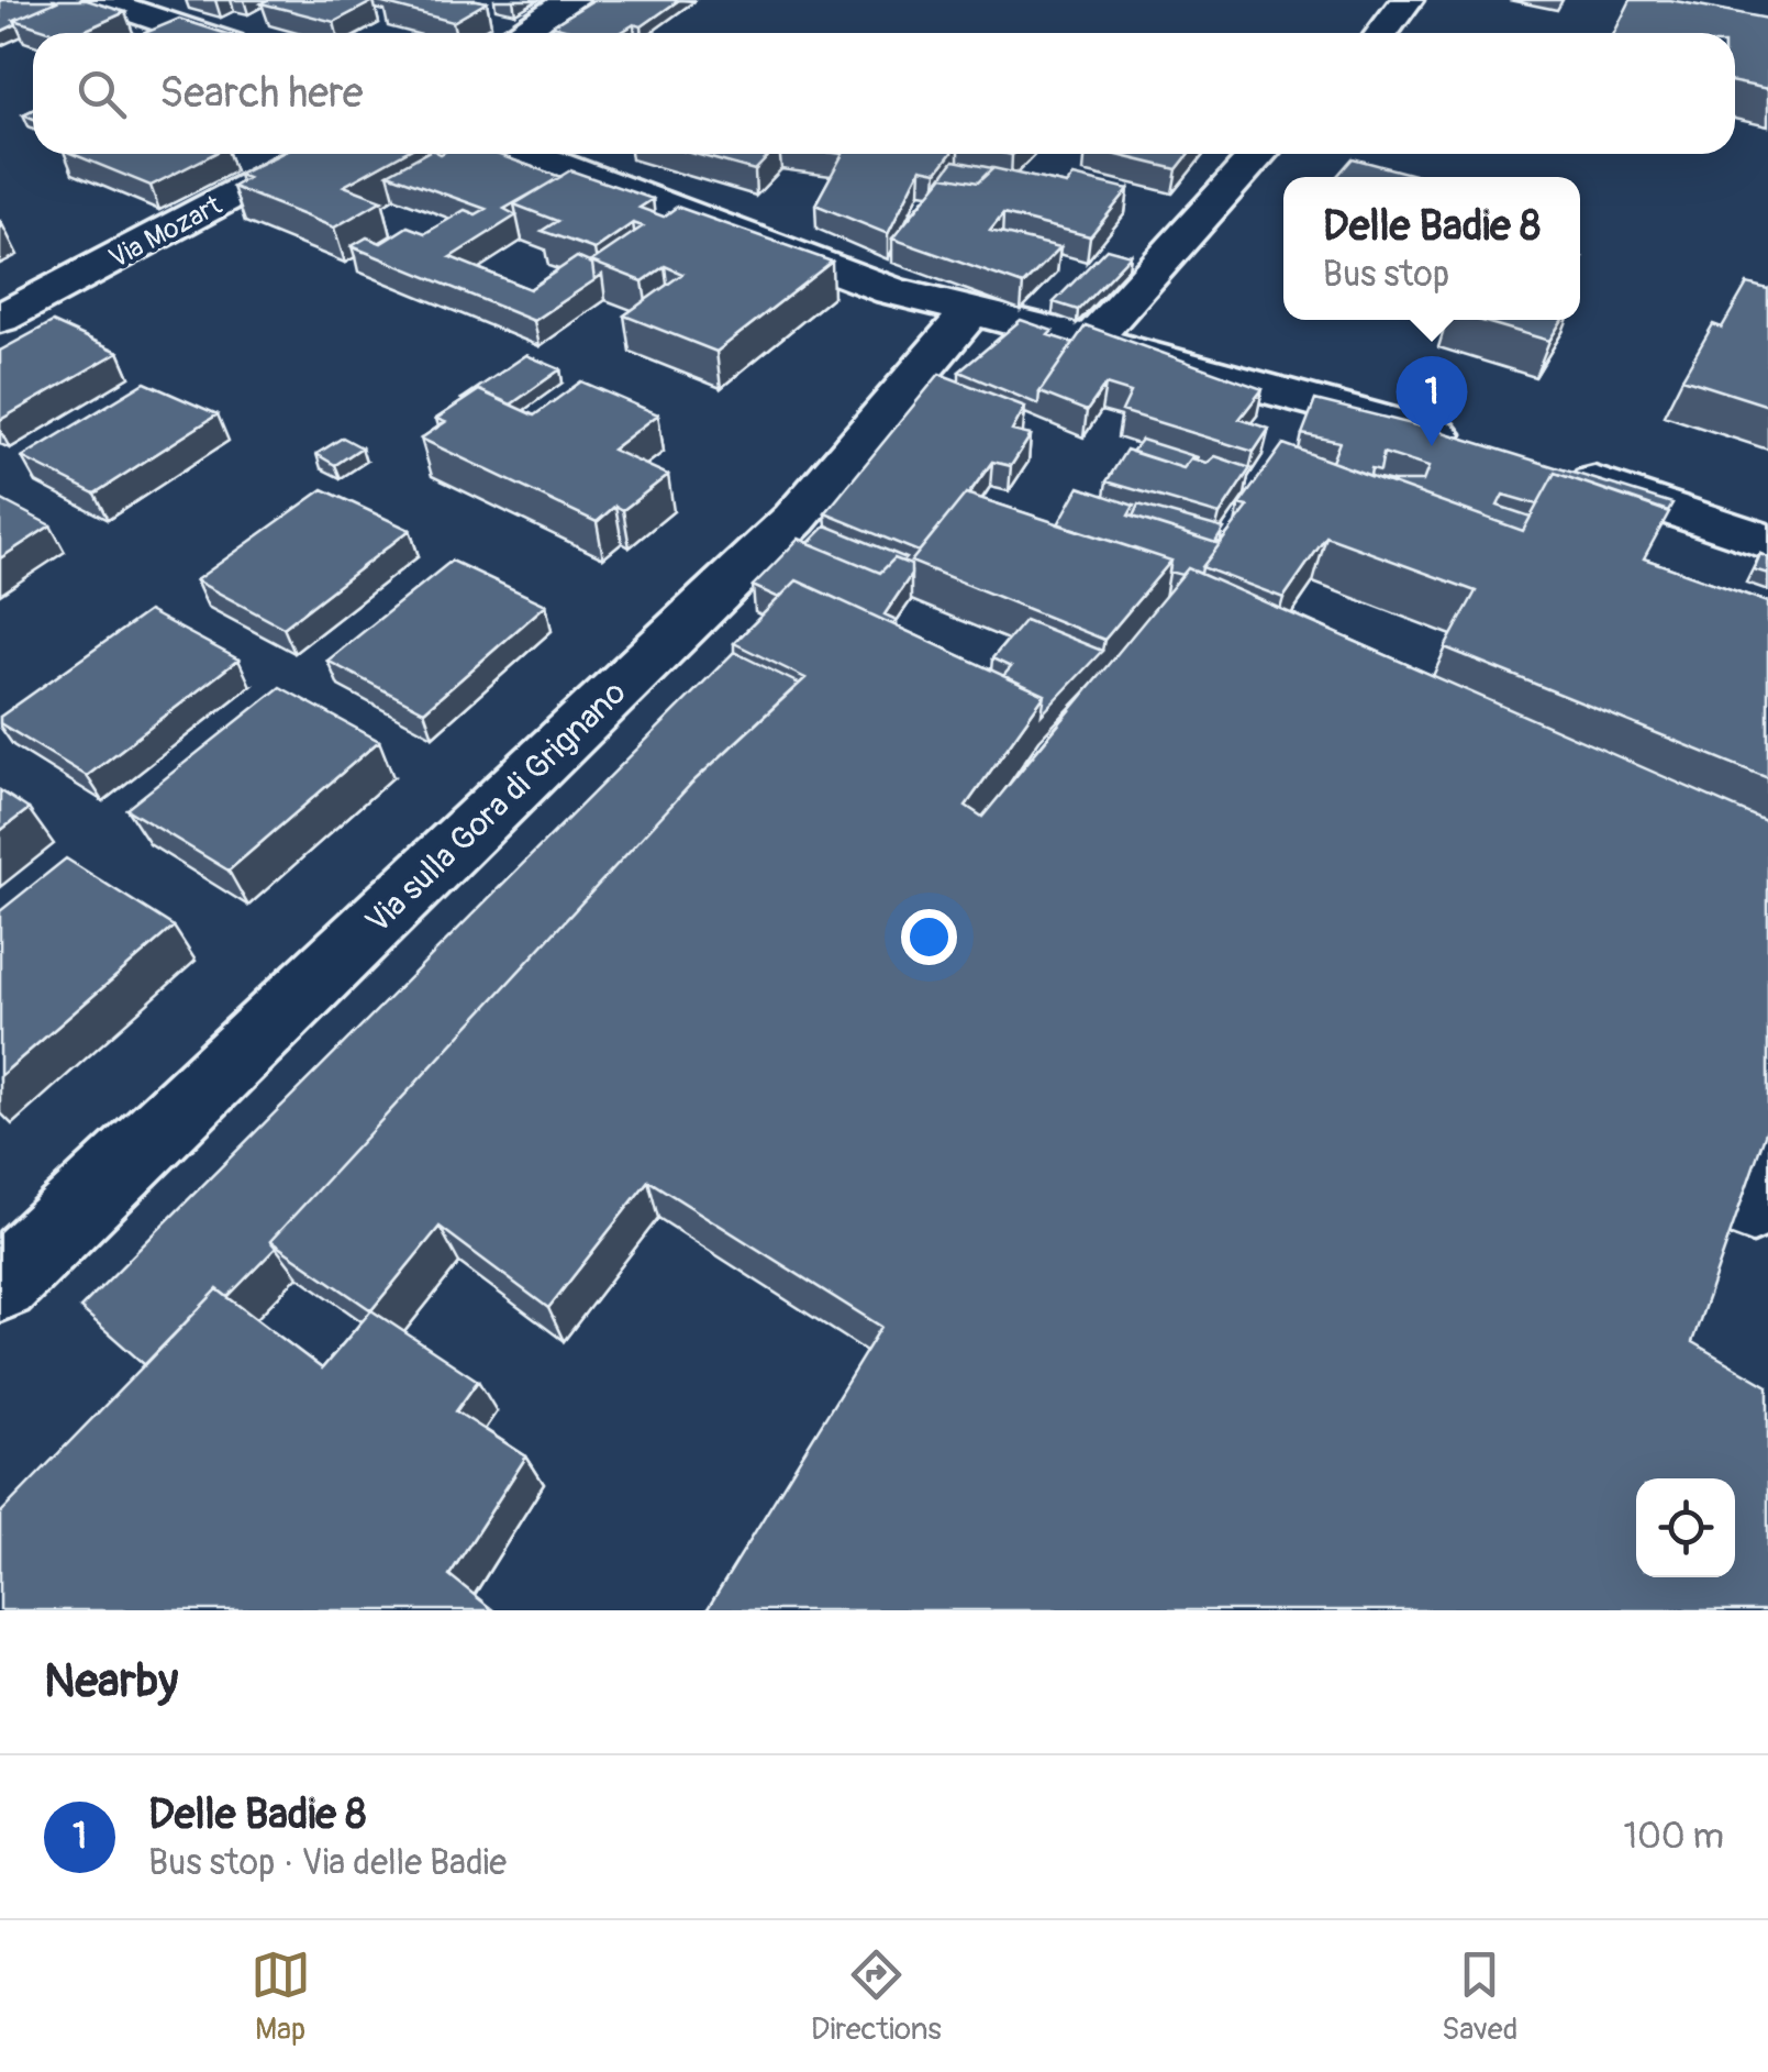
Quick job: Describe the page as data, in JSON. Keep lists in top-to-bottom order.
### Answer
{
  "streets": {
    "street": ["Via Mozart", "Via sulla Gora di Grignano"]
  },
  "page": {
    "search": "Search here",
    "popup": ["Delle Badie 8", "Bus stop"],
    "pins": "1",
    "heading": "Nearby",
    "list": [
      {
        "mark": "1",
        "name": "Delle Badie 8",
        "note": "Bus stop · Via delle Badie",
        "value": "100 m"
      }
    ],
    "nav": ["Map", "Directions", "Saved"]
  }
}
